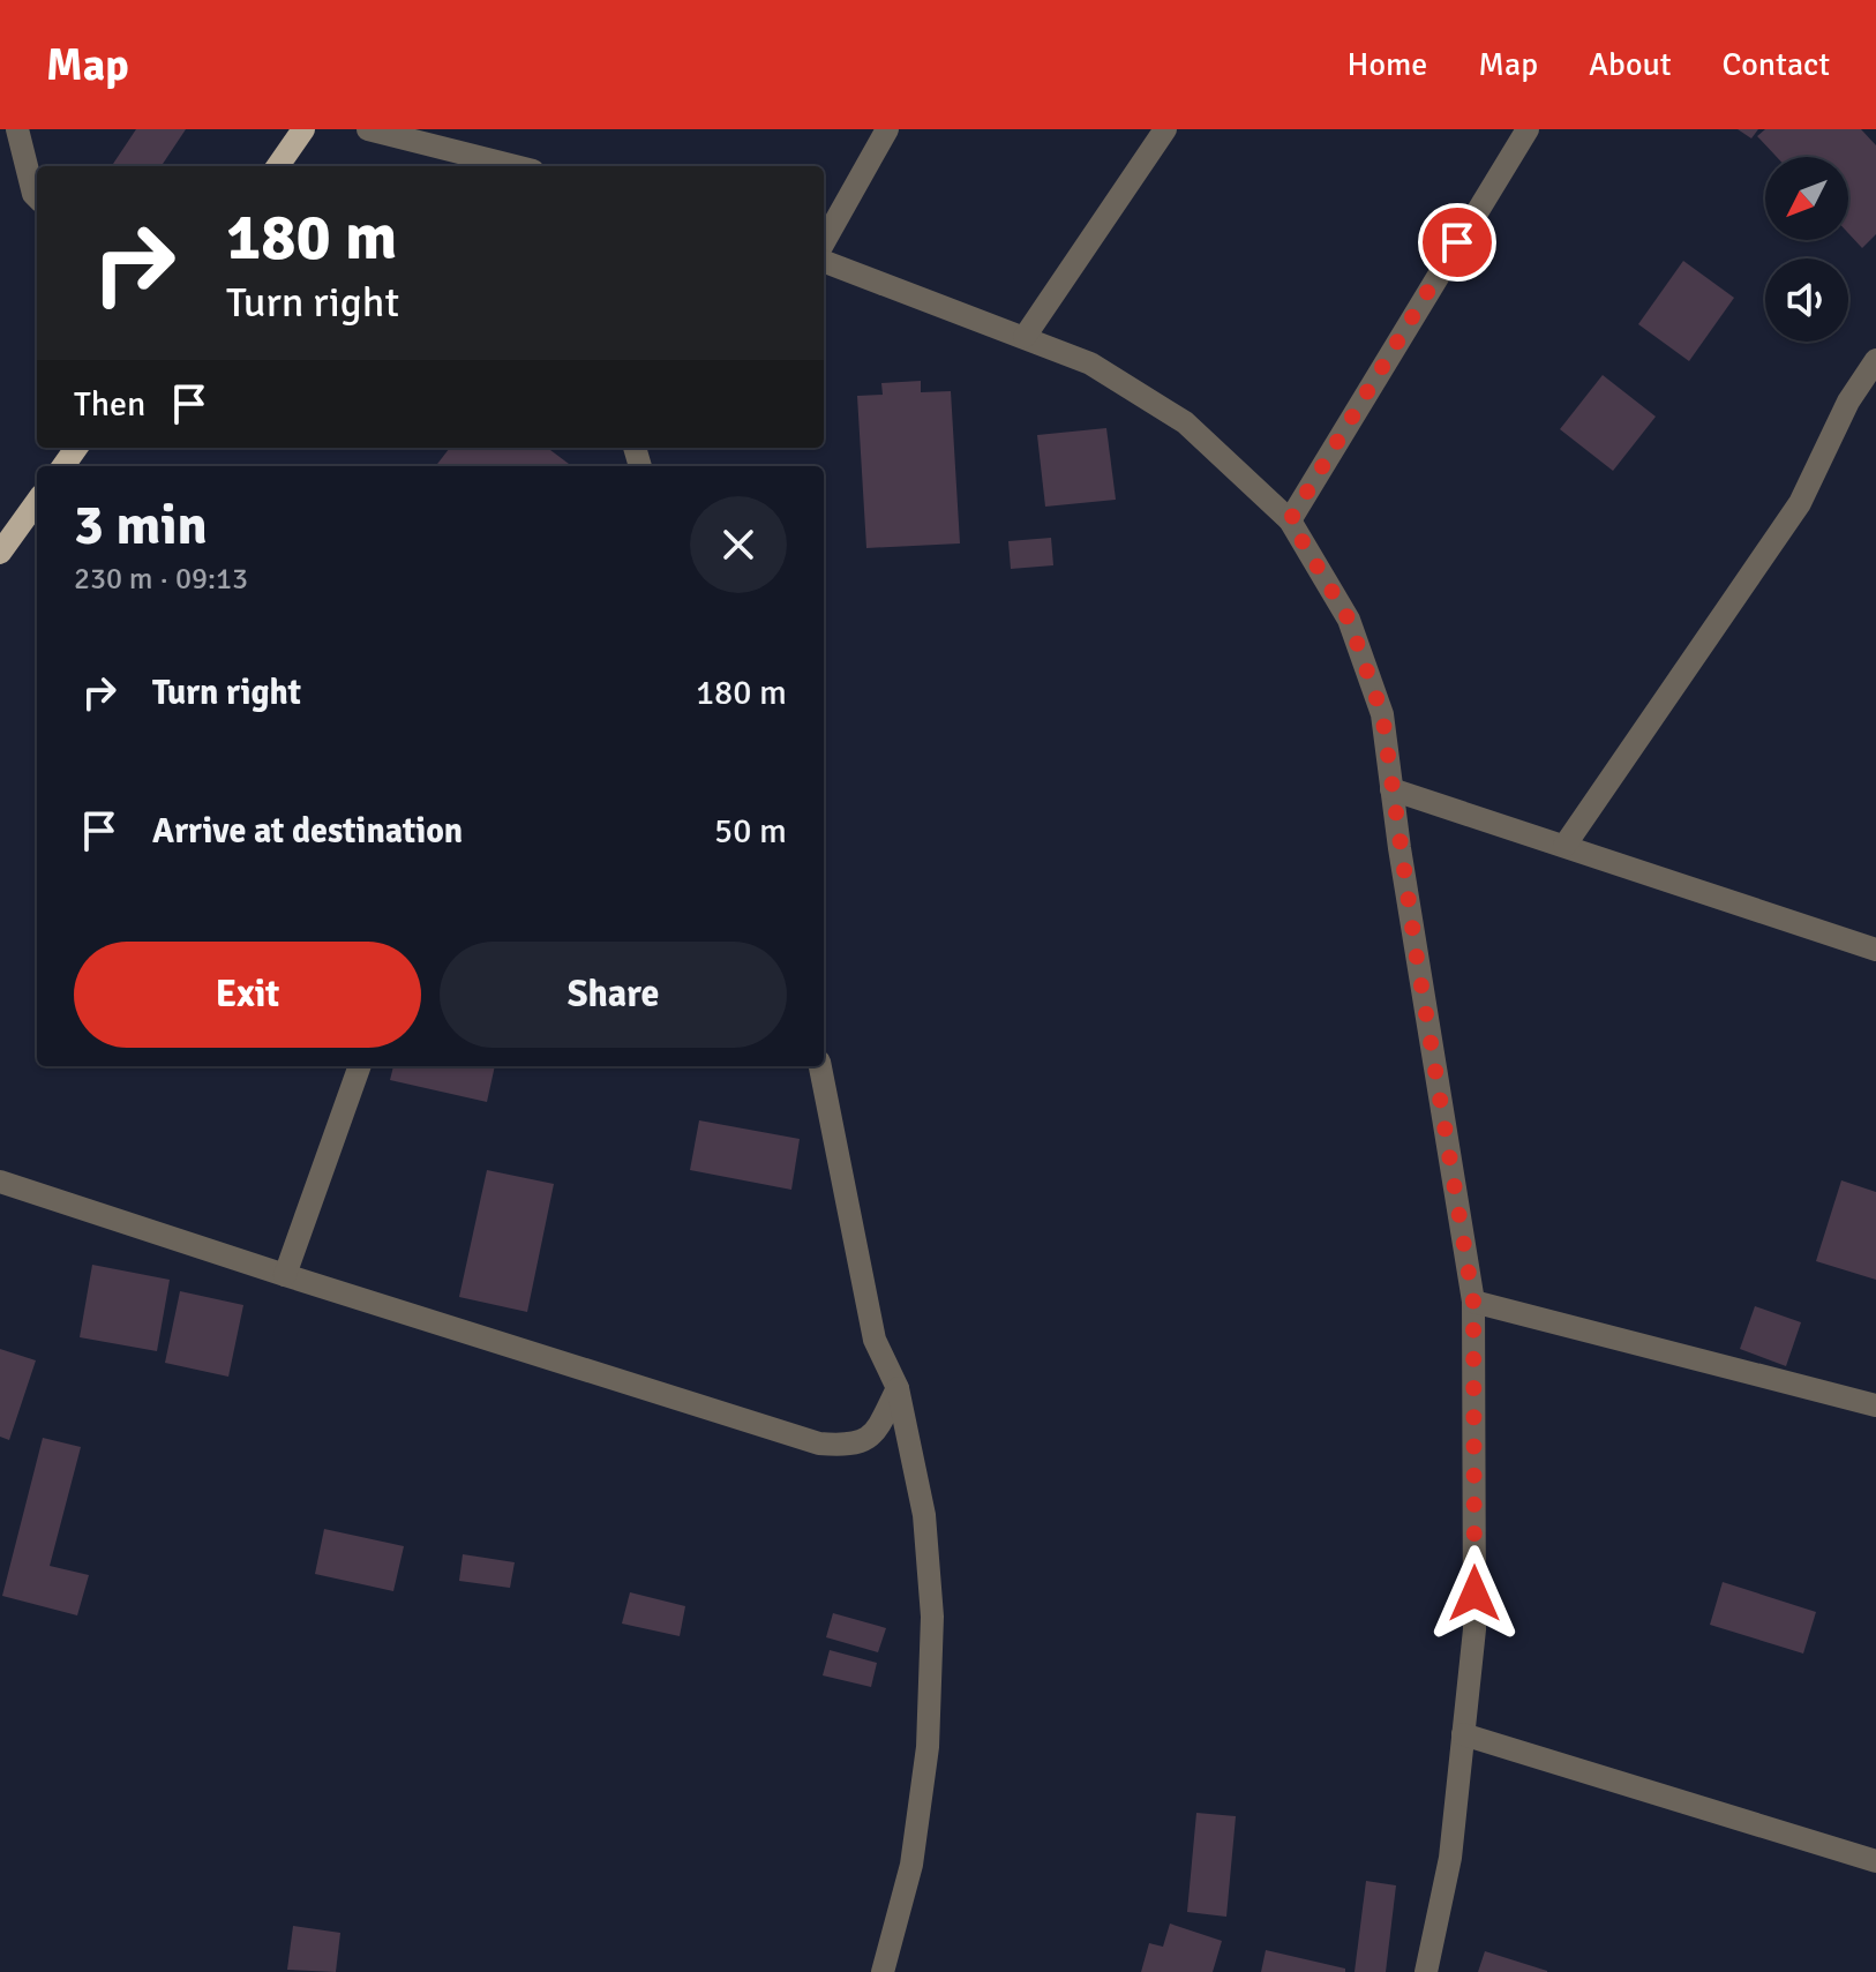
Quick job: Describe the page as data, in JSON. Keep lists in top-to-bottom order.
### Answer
{
  "north": "bottom left",
  "page": {
    "header": "Map",
    "nav": [
      "Home",
      "Map",
      "About",
      "Contact"
    ],
    "turn": ["180 m", "Turn right"],
    "then": "Then",
    "heading": ["3 min", "230 m · 09:13"],
    "list": [
      {
        "name": "Turn right",
        "value": "180 m"
      },
      {
        "name": "Arrive at destination",
        "value": "50 m"
      }
    ],
    "buttons": ["Exit", "Share"]
  }
}
